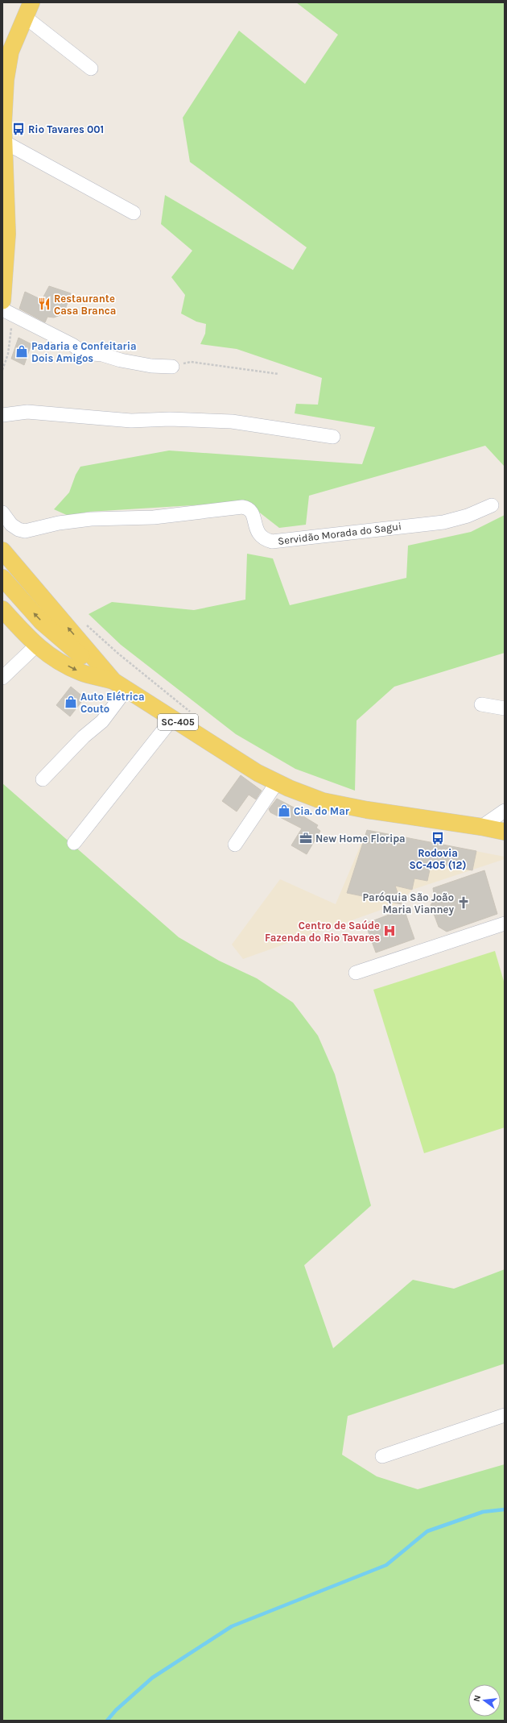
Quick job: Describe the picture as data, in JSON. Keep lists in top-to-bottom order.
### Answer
{
  "streets": {
    "main road": ["SC-405"],
    "street": ["Servidão Morada do Sagui"]
  },
  "places": {
    "bus stop": ["Rio Tavares 001", "Rodovia SC-405 (12)"],
    "restaurant": ["Restaurante Casa Branca"],
    "shop": ["Padaria e Confeitaria Dois Amigos", "Auto Elétrica Couto", "Cia. do Mar"],
    "office": ["New Home Floripa"],
    "church": ["Paróquia São João Maria Vianney"],
    "hospital": ["Centro de Saúde Fazenda do Rio Tavares"]
  },
  "north": "left"
}
